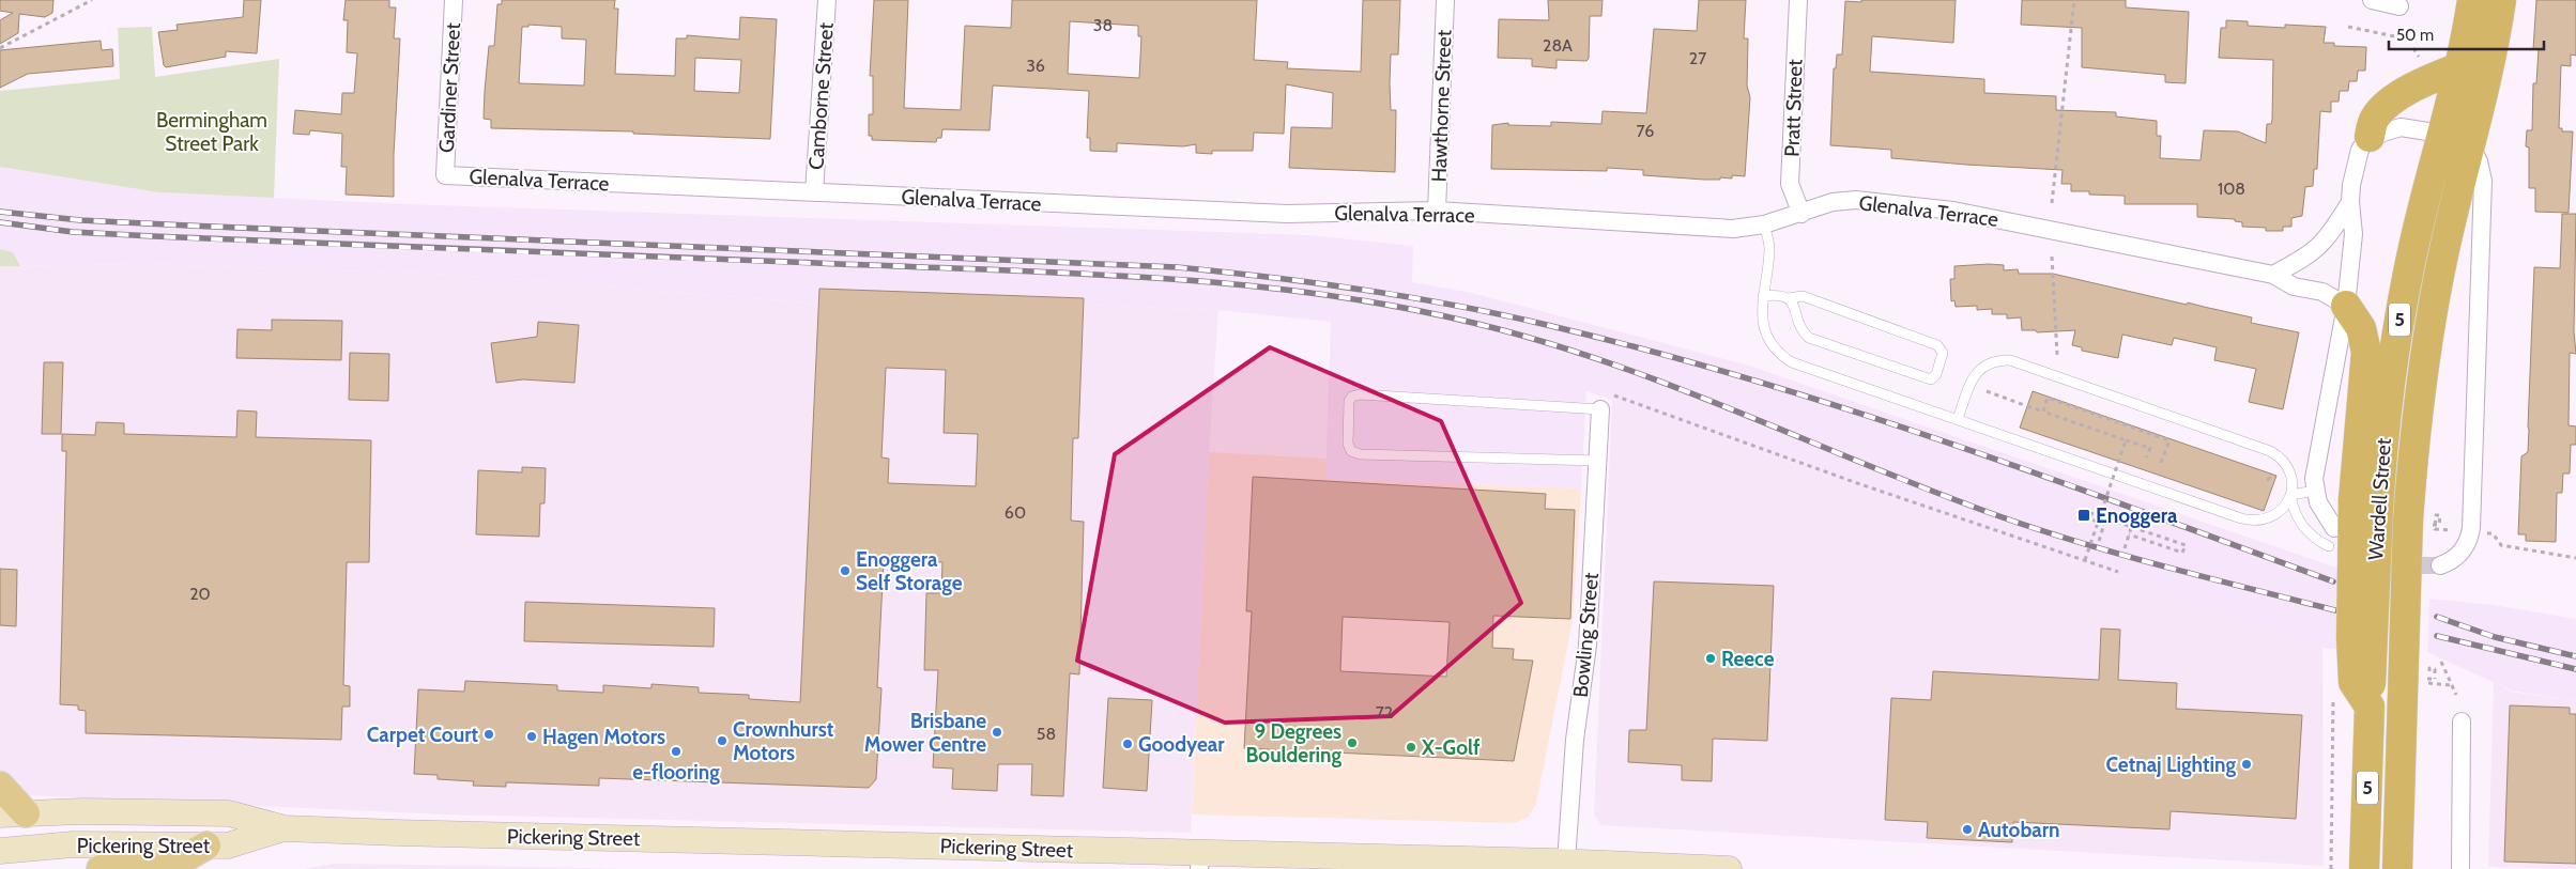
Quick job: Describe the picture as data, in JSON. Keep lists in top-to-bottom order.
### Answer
{
  "streets": {
    "highway": ["5", "Wardell Street"],
    "main road": ["Pickering Street"],
    "street": [
      "Gardiner Street",
      "Camborne Street",
      "Hawthorne Street",
      "Pratt Street",
      "Glenalva Terrace",
      "Bowling Street"
    ]
  },
  "crossings": [
    ["Gardiner Street", "Glenalva Terrace"],
    ["Camborne Street", "Glenalva Terrace"],
    ["Hawthorne Street", "Glenalva Terrace"],
    ["Pratt Street", "Glenalva Terrace"],
    ["5", "Wardell Street"],
    ["Bowling Street", "Pickering Street"]
  ],
  "parks": ["Bermingham Street Park"],
  "places": {
    "transit": ["Enoggera"],
    "other": [
      "Enoggera Self Storage",
      "Reece",
      "Brisbane Mower Centre",
      "Carpet Court",
      "Hagen Motors",
      "Crownhurst Motors",
      "9 Degrees Bouldering",
      "Goodyear",
      "X-Golf",
      "e-flooring",
      "Cetnaj Lighting",
      "Autobarn"
    ]
  },
  "house_numbers": [
    "38",
    "28A",
    "27",
    "36",
    "76",
    "108",
    "60",
    "20",
    "72",
    "58"
  ],
  "scale_bar": "50 m"
}
